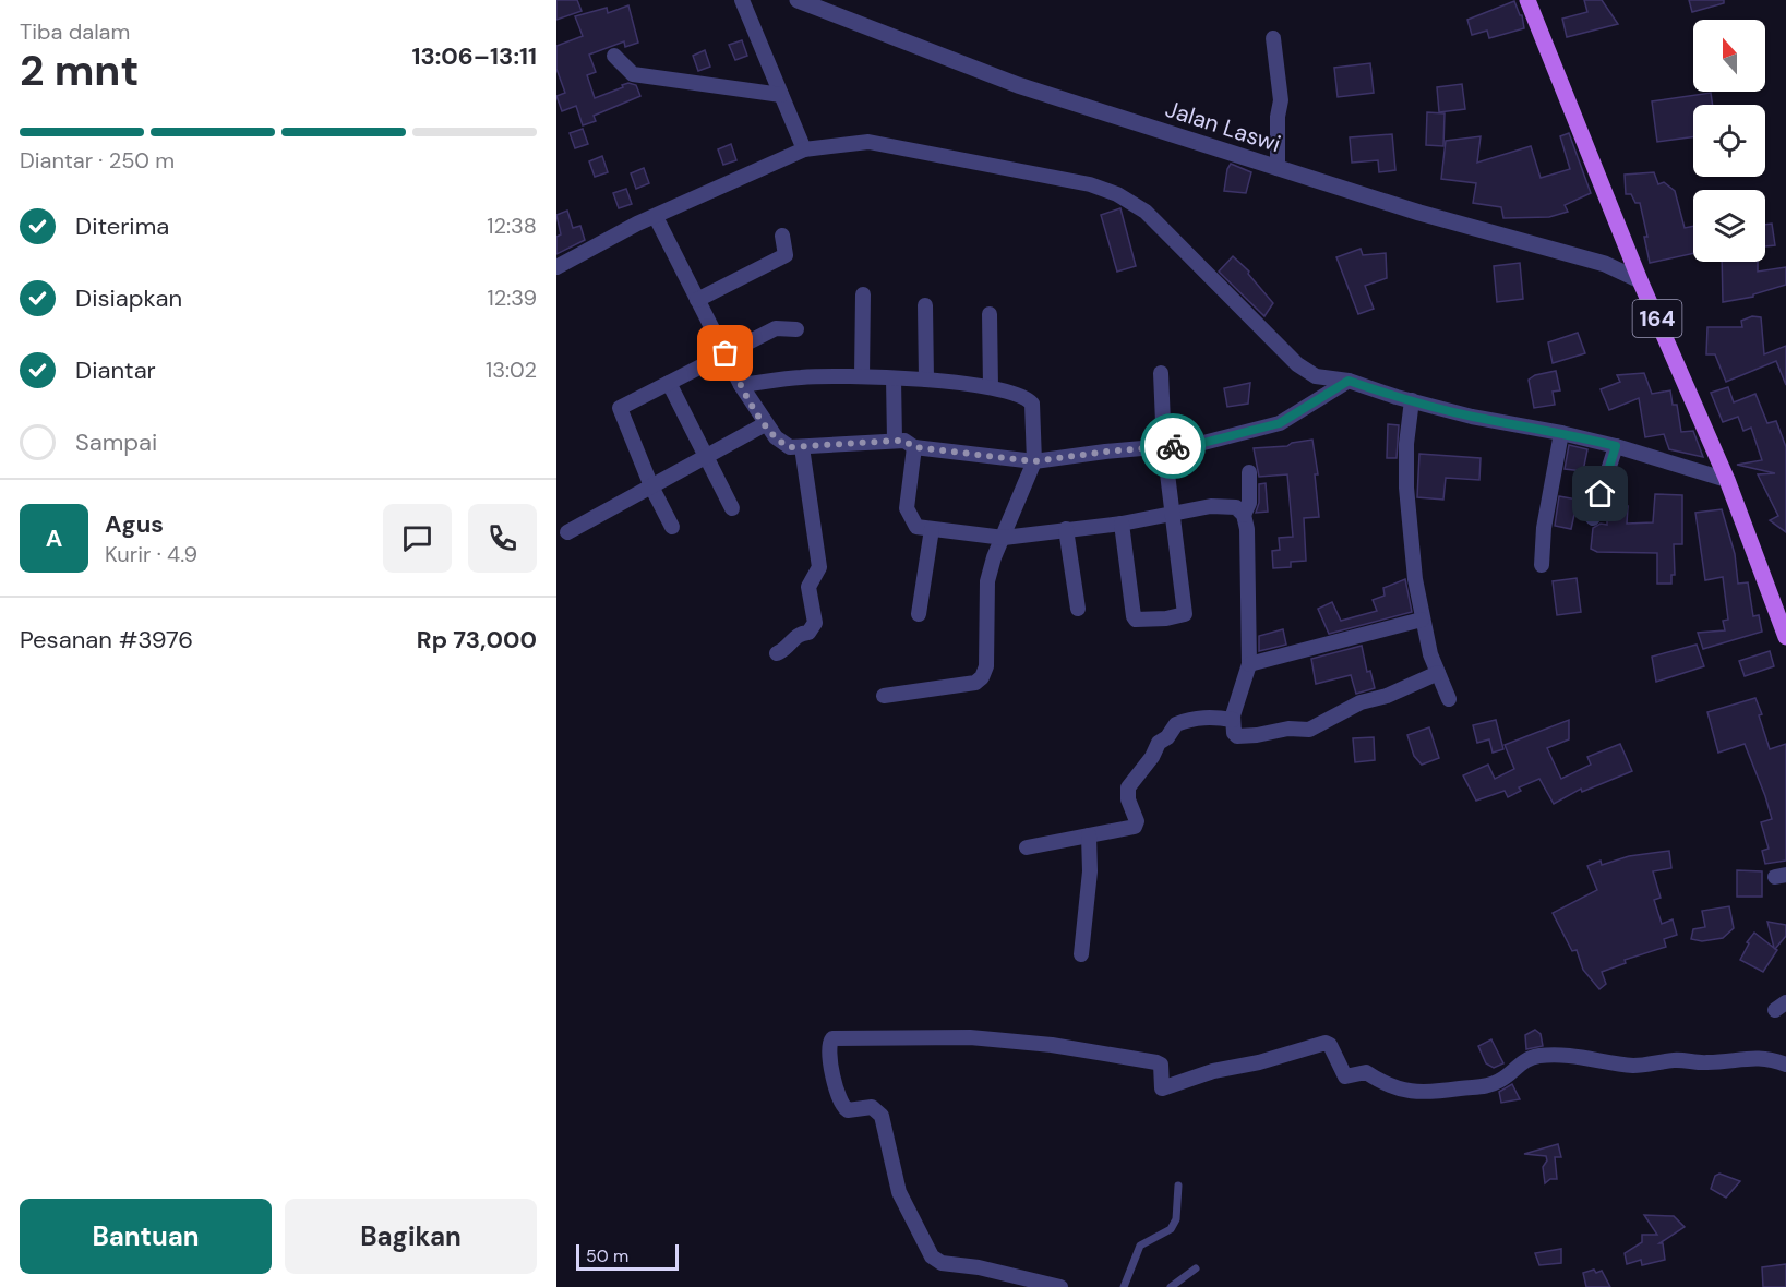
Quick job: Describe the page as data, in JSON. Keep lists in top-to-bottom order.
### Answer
{
  "streets": {
    "main road": ["164"],
    "street": ["Jalan Laswi"]
  },
  "crossings": [
    ["Jalan Laswi", "164"]
  ],
  "scale_bar": "50 m",
  "north": "top",
  "page": {
    "heading": ["2 mnt", "Tiba dalam", "13:06–13:11"],
    "panel": [
      "Agus",
      "Kurir · 4.9",
      "Pesanan #3976",
      "Rp 73,000"
    ],
    "bar": "Diantar · 250 m",
    "list": [
      ["Diterima", "12:38"],
      ["Disiapkan", "12:39"],
      ["Diantar", "13:02"],
      "Sampai"
    ],
    "round": "A",
    "buttons": ["Bantuan", "Bagikan"],
    "scale": "50 m"
  }
}
